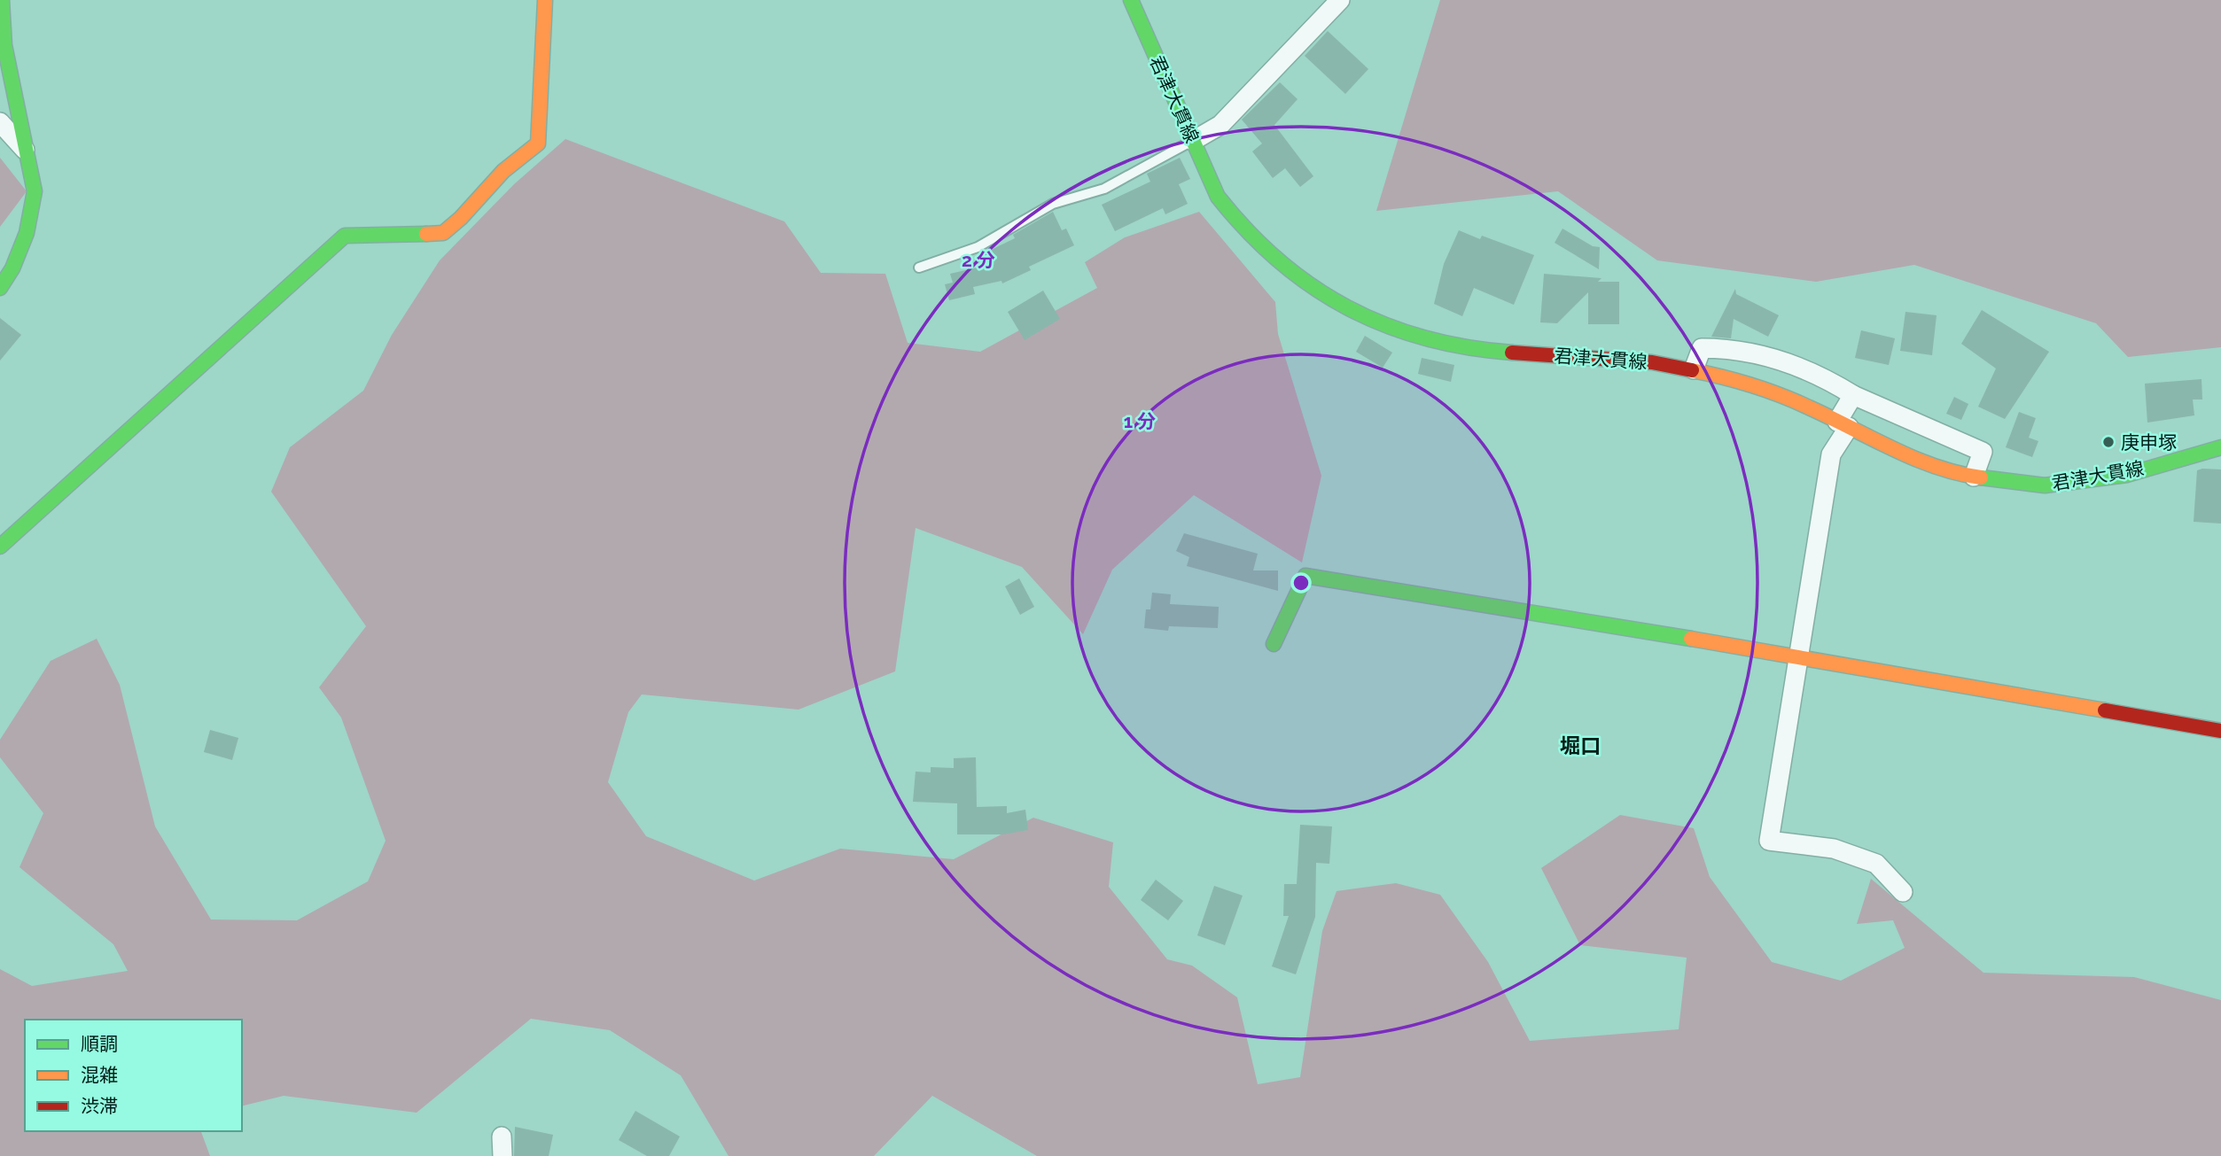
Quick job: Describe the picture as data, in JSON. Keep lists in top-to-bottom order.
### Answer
{
  "streets": {
    "street": ["君津大貫線"]
  },
  "districts": ["堀口"],
  "places": ["庚申塚"],
  "legend": ["順調", "混雑", "渋滞"],
  "rings": ["2 分", "1 分"]
}
